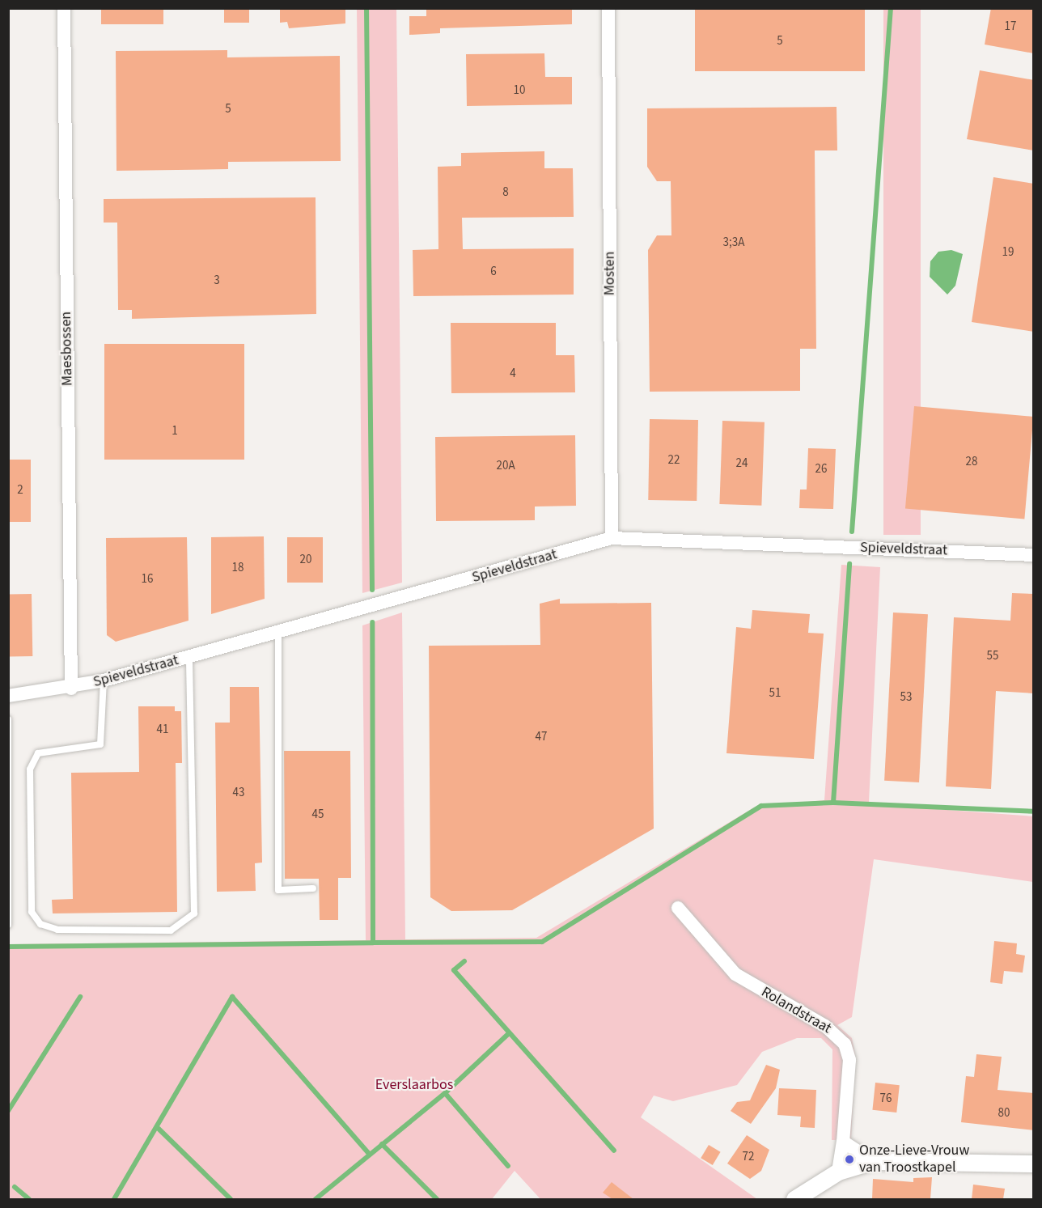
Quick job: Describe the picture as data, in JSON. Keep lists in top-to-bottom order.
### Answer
{
  "streets": {
    "street": [
      "Mosten",
      "Maesbossen",
      "Spieveldstraat",
      "Rolandstraat"
    ]
  },
  "crossings": [
    ["Mosten", "Spieveldstraat"],
    ["Maesbossen", "Spieveldstraat"]
  ],
  "parks": ["Everslaarbos"],
  "places": ["Onze-Lieve-Vrouw van Troostkapel"],
  "house_numbers": [
    "17",
    "5",
    "10",
    "5",
    "8",
    "3;3A",
    "19",
    "6",
    "3",
    "4",
    "1",
    "22",
    "28",
    "24",
    "20A",
    "26",
    "2",
    "20",
    "18",
    "16",
    "55",
    "51",
    "53",
    "41",
    "47",
    "43",
    "45",
    "76",
    "80",
    "72"
  ]
}
